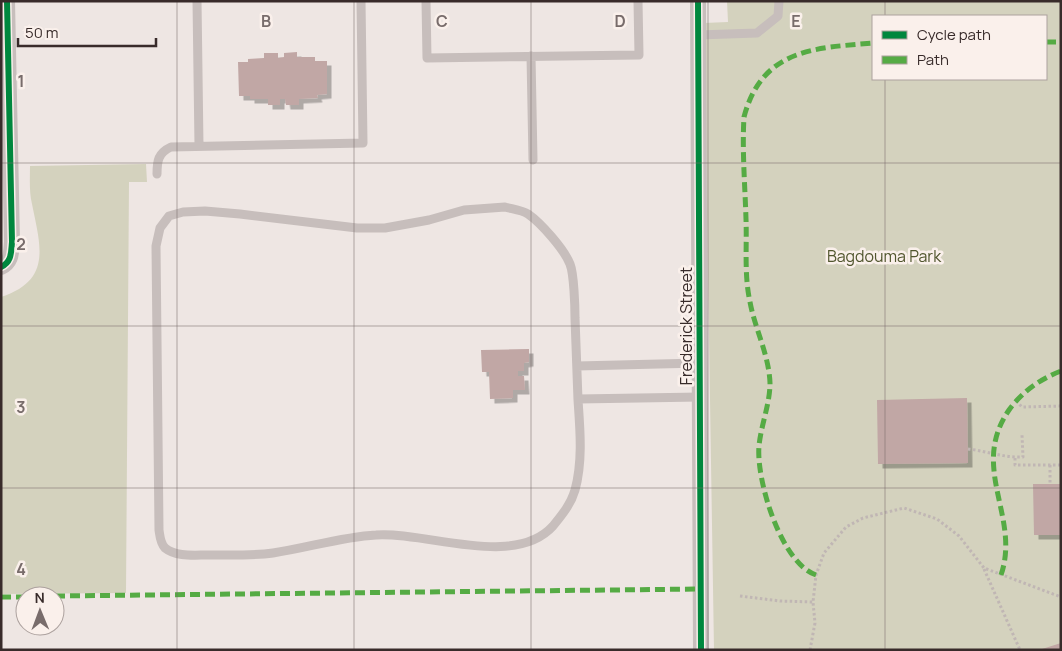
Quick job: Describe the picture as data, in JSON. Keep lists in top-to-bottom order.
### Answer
{
  "streets": {
    "street": ["Frederick Street"]
  },
  "parks": ["Bagdouma Park"],
  "legend": ["Cycle path", "Path"],
  "scale_bar": "50 m",
  "north": "top",
  "grid": {
    "columns": [
      "B",
      "C",
      "D",
      "E"
    ],
    "rows": [
      "1",
      "2",
      "3",
      "4"
    ]
  }
}
